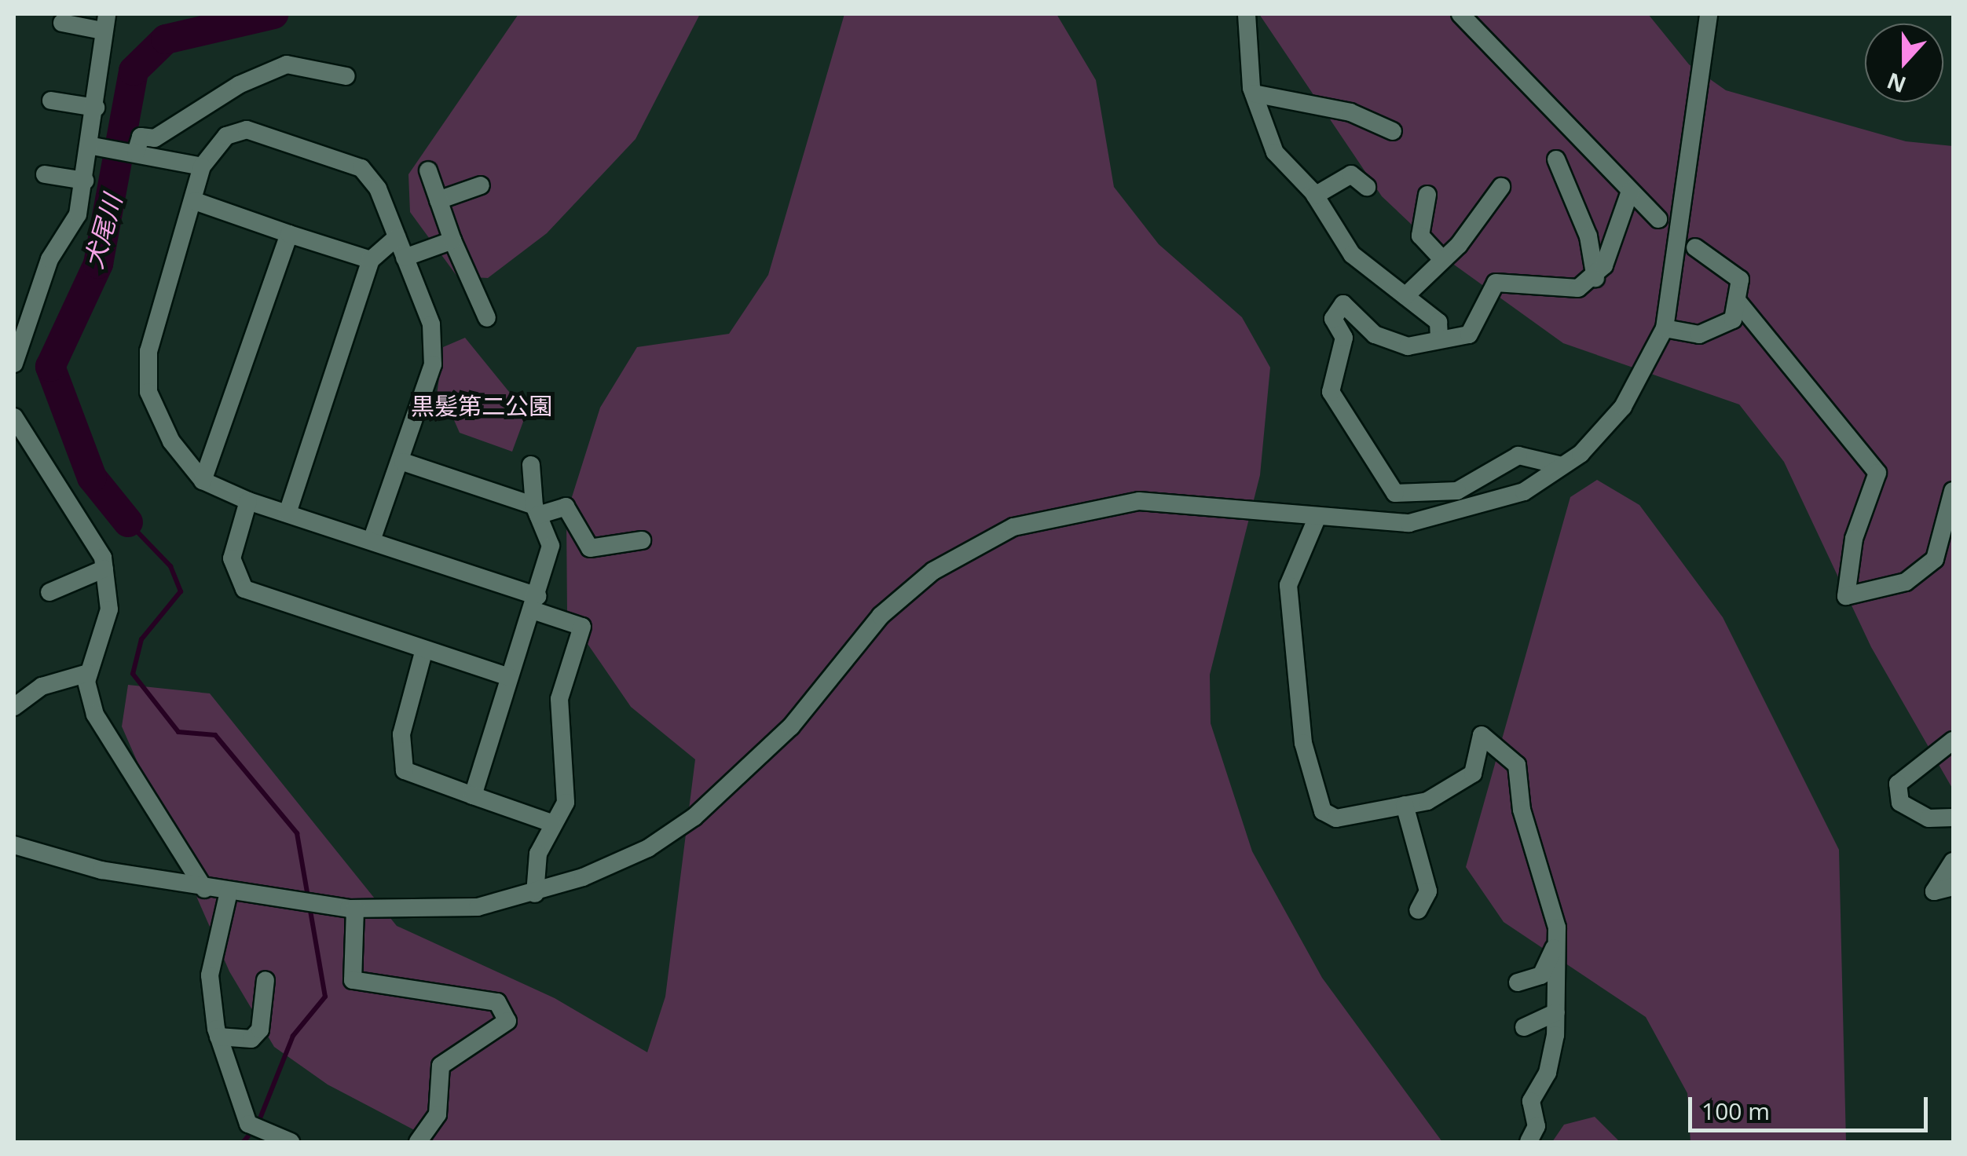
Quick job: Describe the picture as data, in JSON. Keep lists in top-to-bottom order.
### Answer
{
  "water": ["犬尾川"],
  "parks": ["黒髪第二公園"],
  "scale_bar": "100 m",
  "north": "bottom"
}
